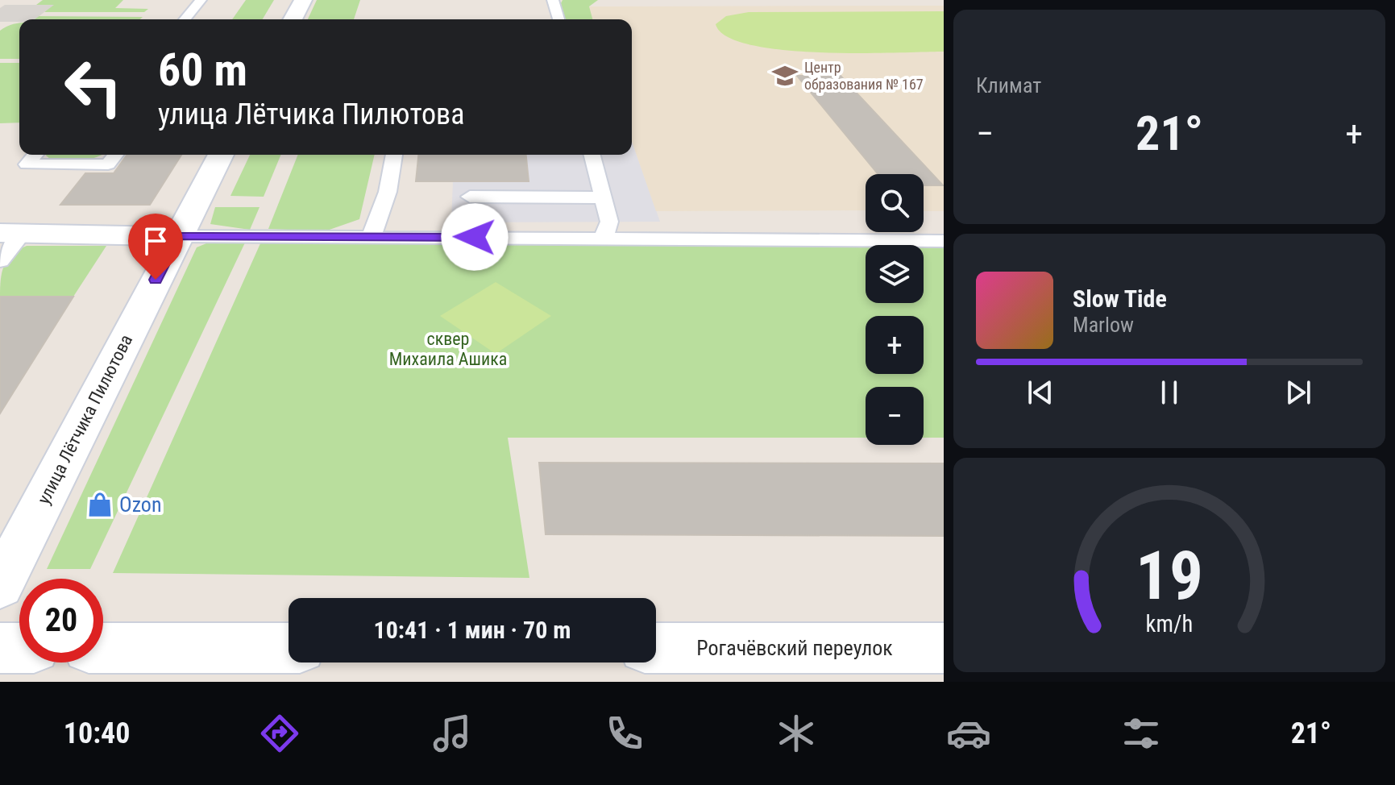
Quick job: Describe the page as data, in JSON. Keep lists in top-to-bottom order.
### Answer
{
  "streets": {
    "street": ["улица Лётчика Пилютова", "Рогачёвский переулок"]
  },
  "parks": ["сквер Михаила Ашика"],
  "places": {
    "school or university": ["Центр образования № 167"],
    "shop": ["Ozon"]
  },
  "page": {
    "tile": "Климат",
    "turn": ["60 m", "улица Лётчика Пилютова"],
    "heat": ["−", "21°", "+"],
    "map_buttons": ["+", "−"],
    "song": ["Slow Tide", "Marlow"],
    "limit": "20",
    "trip": "10:41 · 1 мин · 70 m",
    "tabs": ["10:40", "21°"],
    "gauge": ["19", "km/h"]
  }
}
